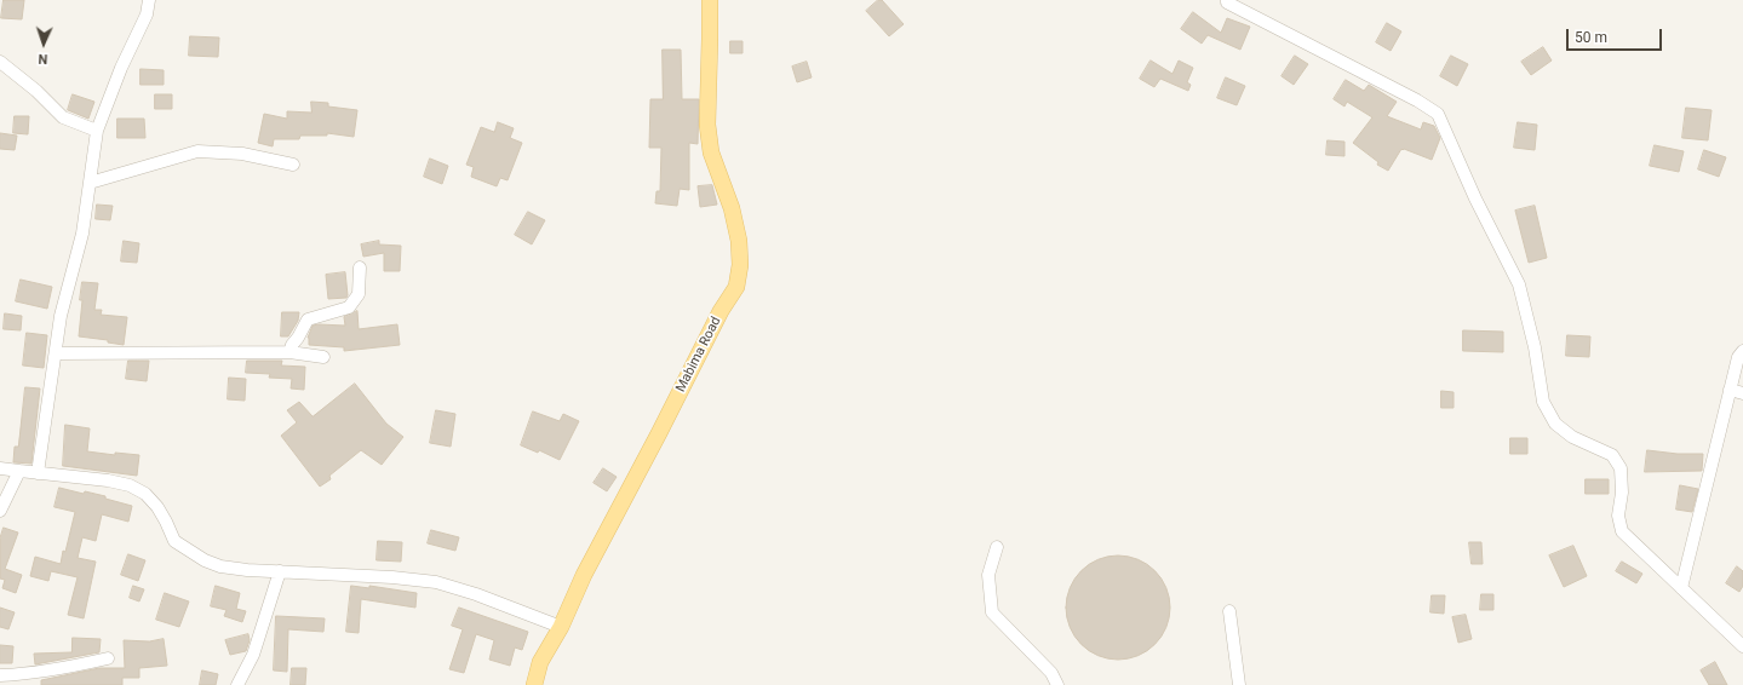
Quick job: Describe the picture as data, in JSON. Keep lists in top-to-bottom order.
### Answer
{
  "streets": {
    "main road": ["Mabima Road"]
  },
  "scale_bar": "50 m",
  "north": "bottom"
}
